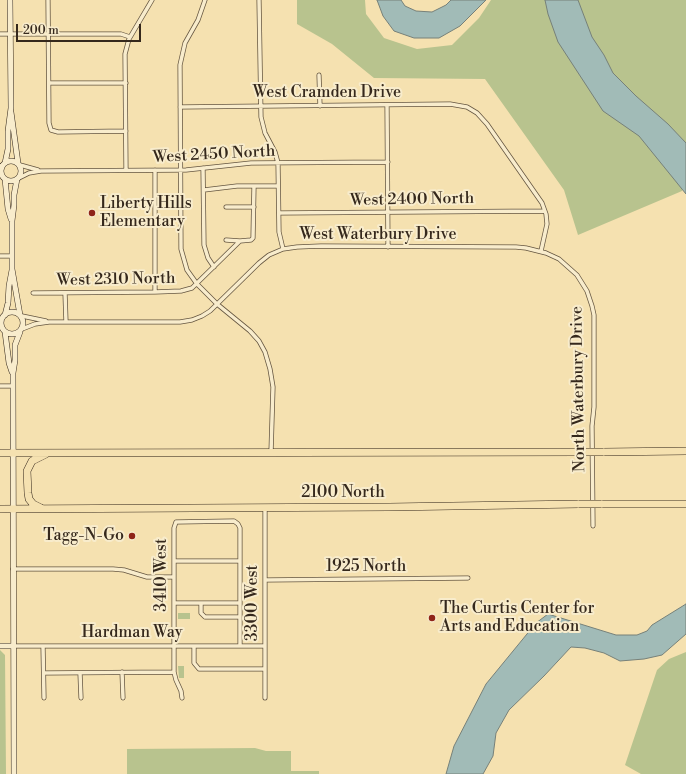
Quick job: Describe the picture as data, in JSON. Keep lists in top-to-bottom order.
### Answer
{
  "streets": {
    "highway": ["2100 North"],
    "street": [
      "West Cramden Drive",
      "West 2450 North",
      "West 2400 North",
      "West Waterbury Drive",
      "West 2310 North",
      "North Waterbury Drive",
      "1925 North",
      "3410 West",
      "3300 West",
      "Hardman Way"
    ]
  },
  "crossings": [
    ["West Cramden Drive", "West 2400 North"],
    ["West Waterbury Drive", "North Waterbury Drive"],
    ["2100 North", "3300 West"],
    ["1925 North", "3300 West"],
    ["3410 West", "Hardman Way"],
    ["3300 West", "Hardman Way"]
  ],
  "places": ["Liberty Hills Elementary", "Tagg-N-Go", "The Curtis Center for Arts and Education"],
  "scale_bar": "200 m"
}
